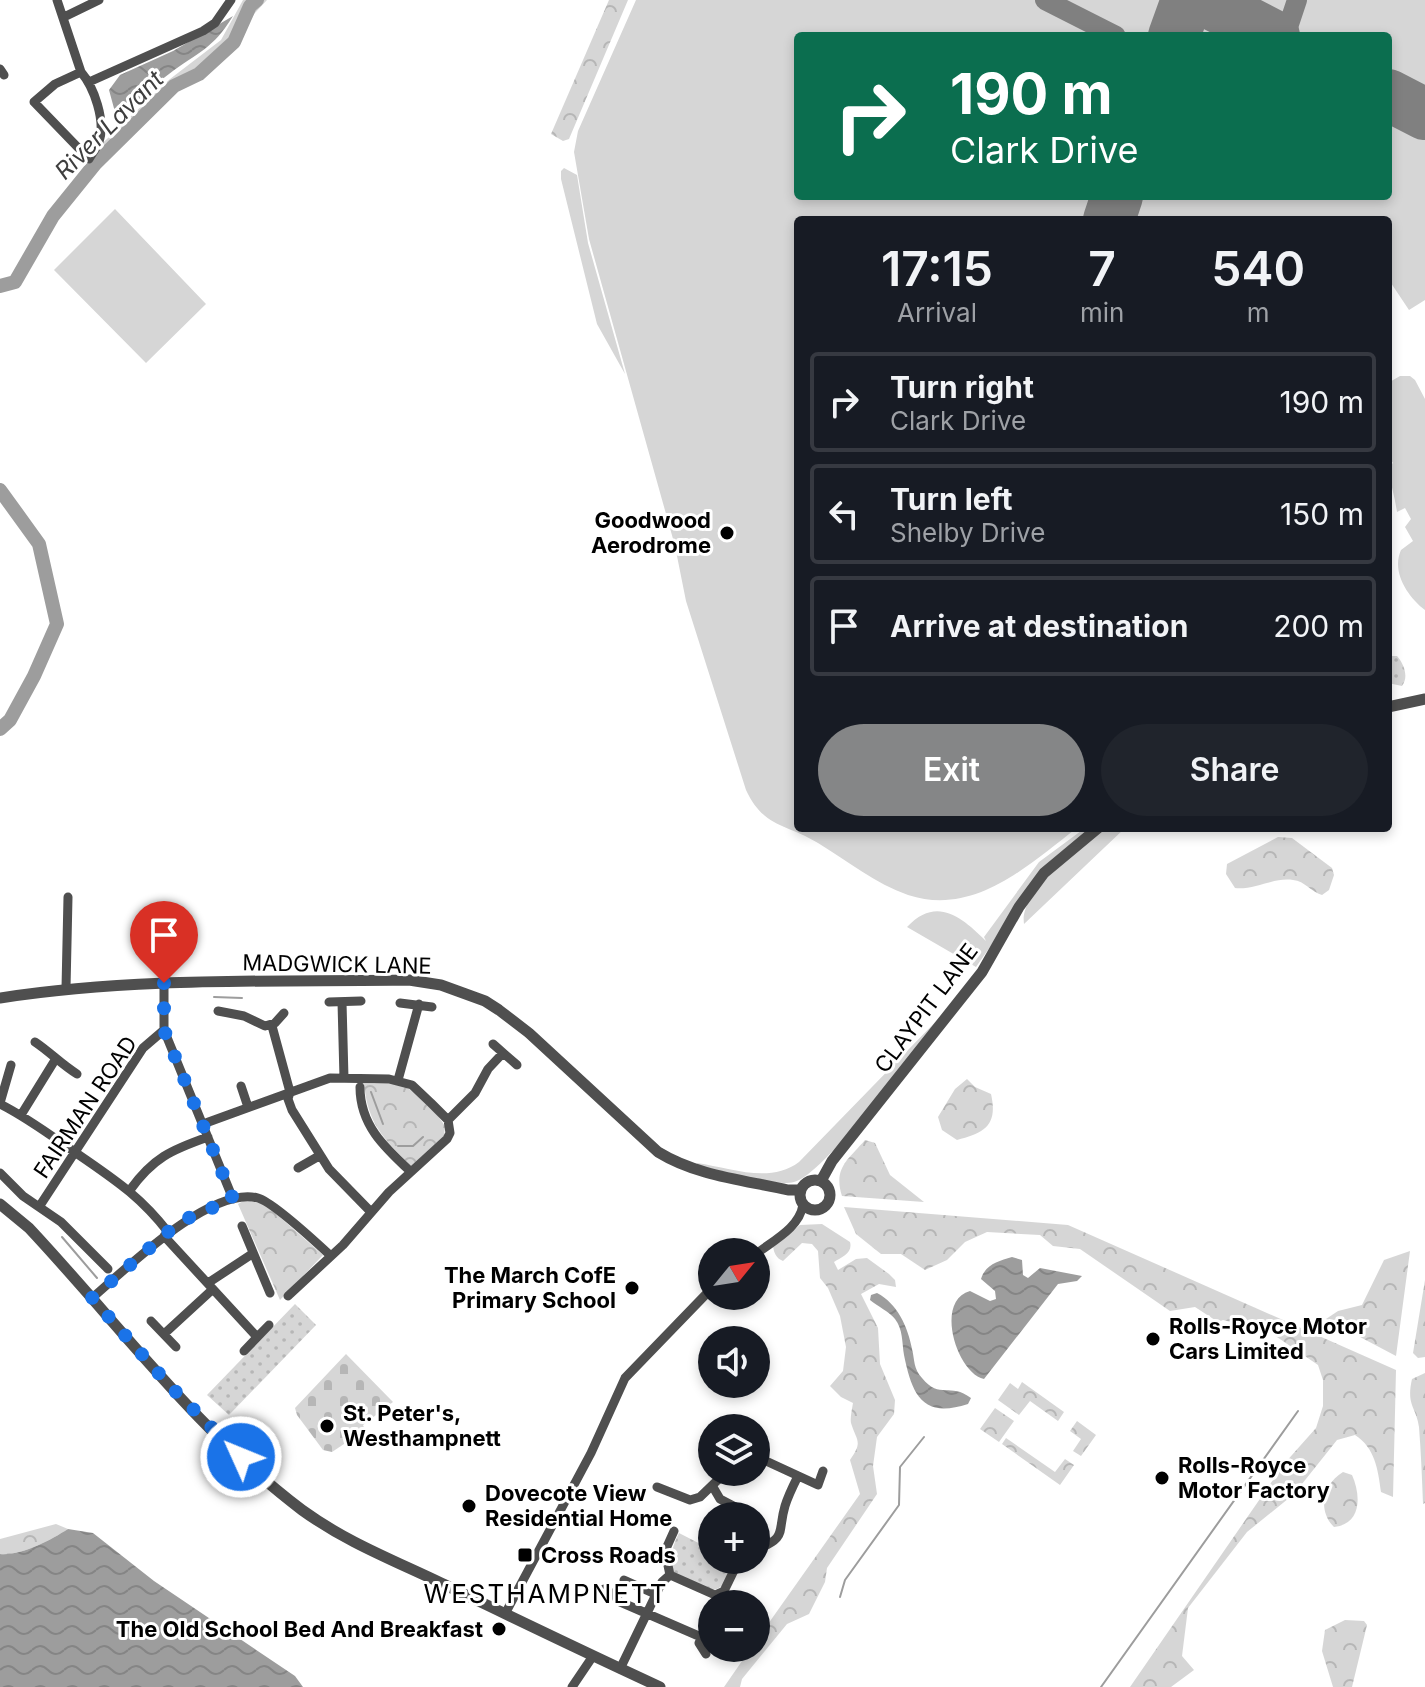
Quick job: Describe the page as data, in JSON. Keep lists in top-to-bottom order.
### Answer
{
  "streets": {
    "street": ["MADGWICK LANE", "CLAYPIT LANE", "FAIRMAN ROAD"]
  },
  "crossings": [
    ["MADGWICK LANE", "CLAYPIT LANE"]
  ],
  "districts": ["WESTHAMPNETT"],
  "water": ["River Lavant"],
  "places": {
    "other": [
      "Goodwood Aerodrome",
      "The March CofE Primary School",
      "Rolls-Royce Motor Cars Limited",
      "St. Peter's, Westhampnett",
      "Rolls-Royce Motor Factory",
      "Dovecote View Residential Home",
      "The Old School Bed And Breakfast"
    ],
    "transit": ["Cross Roads"]
  },
  "north": "top right",
  "page": {
    "turn": ["190 m", "Clark Drive"],
    "eta": [
      "17:15",
      "Arrival",
      "7",
      "min",
      "540",
      "m"
    ],
    "list": [
      {
        "name": "Turn right",
        "note": "Clark Drive",
        "value": "190 m"
      },
      {
        "name": "Turn left",
        "note": "Shelby Drive",
        "value": "150 m"
      },
      {
        "name": "Arrive at destination",
        "value": "200 m"
      }
    ],
    "buttons": ["Exit", "Share"],
    "map_buttons": ["+", "−"]
  }
}
